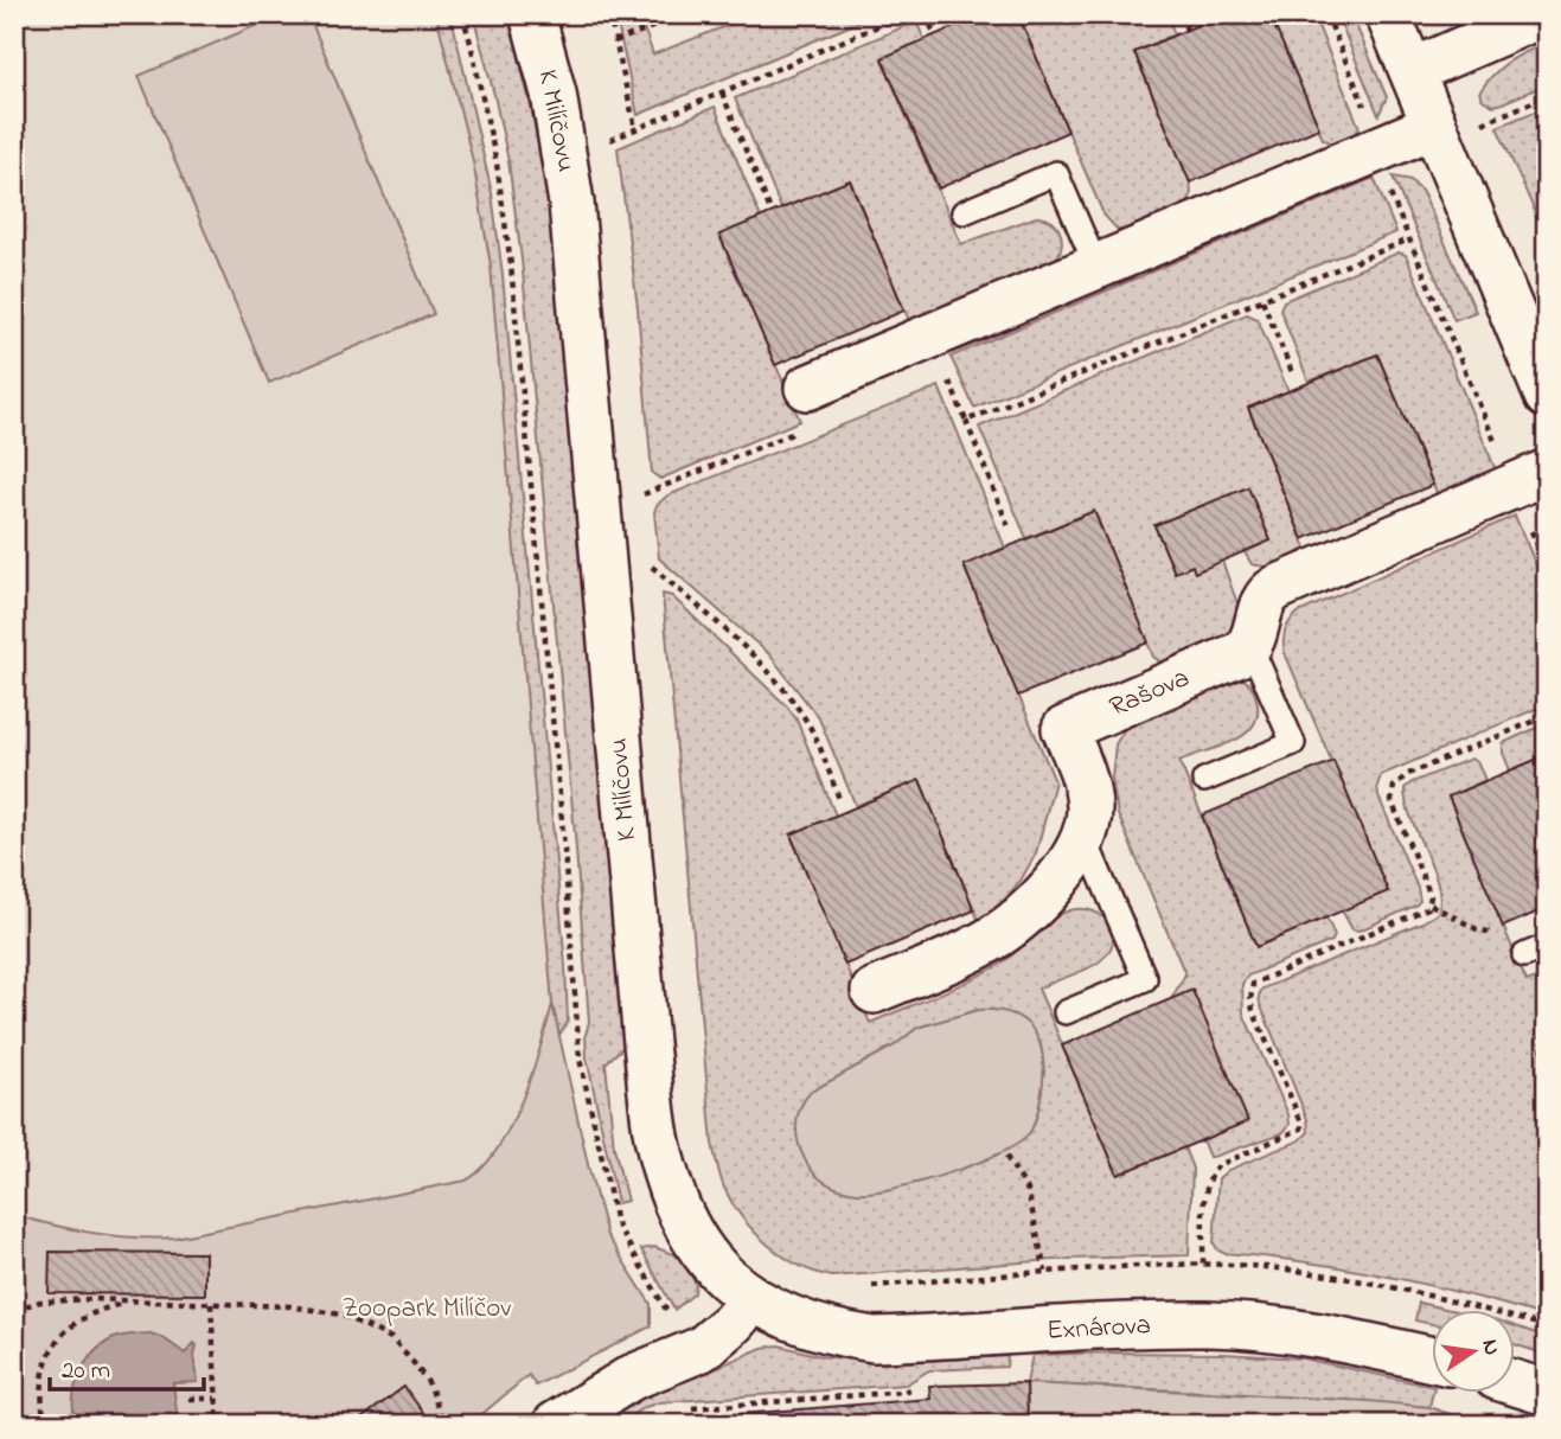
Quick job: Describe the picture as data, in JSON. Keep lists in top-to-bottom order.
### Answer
{
  "streets": {
    "street": ["K Milíčovu", "Rašova", "Exnárova"]
  },
  "crossings": [
    ["K Milíčovu", "Exnárova"]
  ],
  "parks": ["Zoopark Milíčov"],
  "scale_bar": "20 m",
  "north": "right"
}
